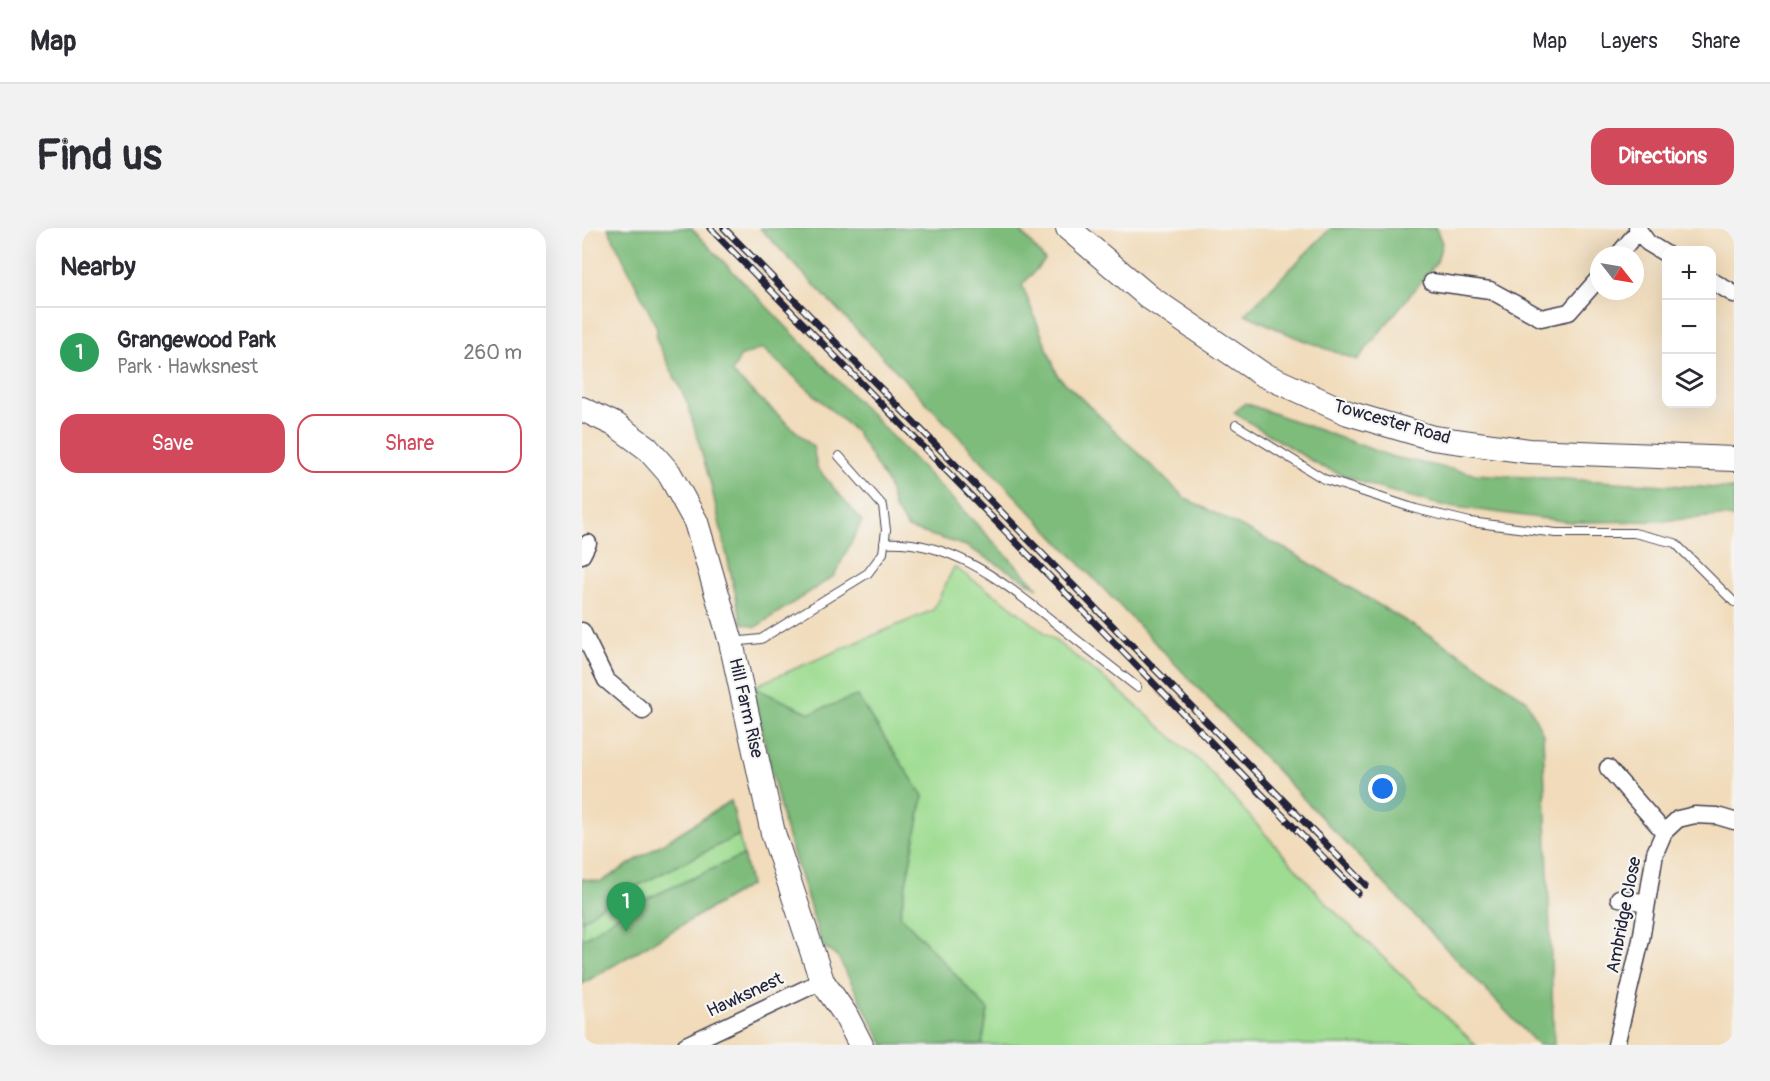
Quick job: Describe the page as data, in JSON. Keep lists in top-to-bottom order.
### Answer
{
  "streets": {
    "street": [
      "Towcester Road",
      "Hill Farm Rise",
      "Ambridge Close",
      "Hawksnest"
    ]
  },
  "crossings": [
    ["Hill Farm Rise", "Hawksnest"]
  ],
  "north": "bottom right",
  "page": {
    "header": "Map",
    "nav": ["Map", "Layers", "Share"],
    "buttons": [
      "Directions",
      ["Save", "Share"]
    ],
    "title": "Find us",
    "heading": "Nearby",
    "map_buttons": ["+", "−"],
    "list": [
      {
        "mark": "1",
        "name": "Grangewood Park",
        "note": "Park · Hawksnest",
        "value": "260 m"
      }
    ],
    "pins": "1"
  }
}
